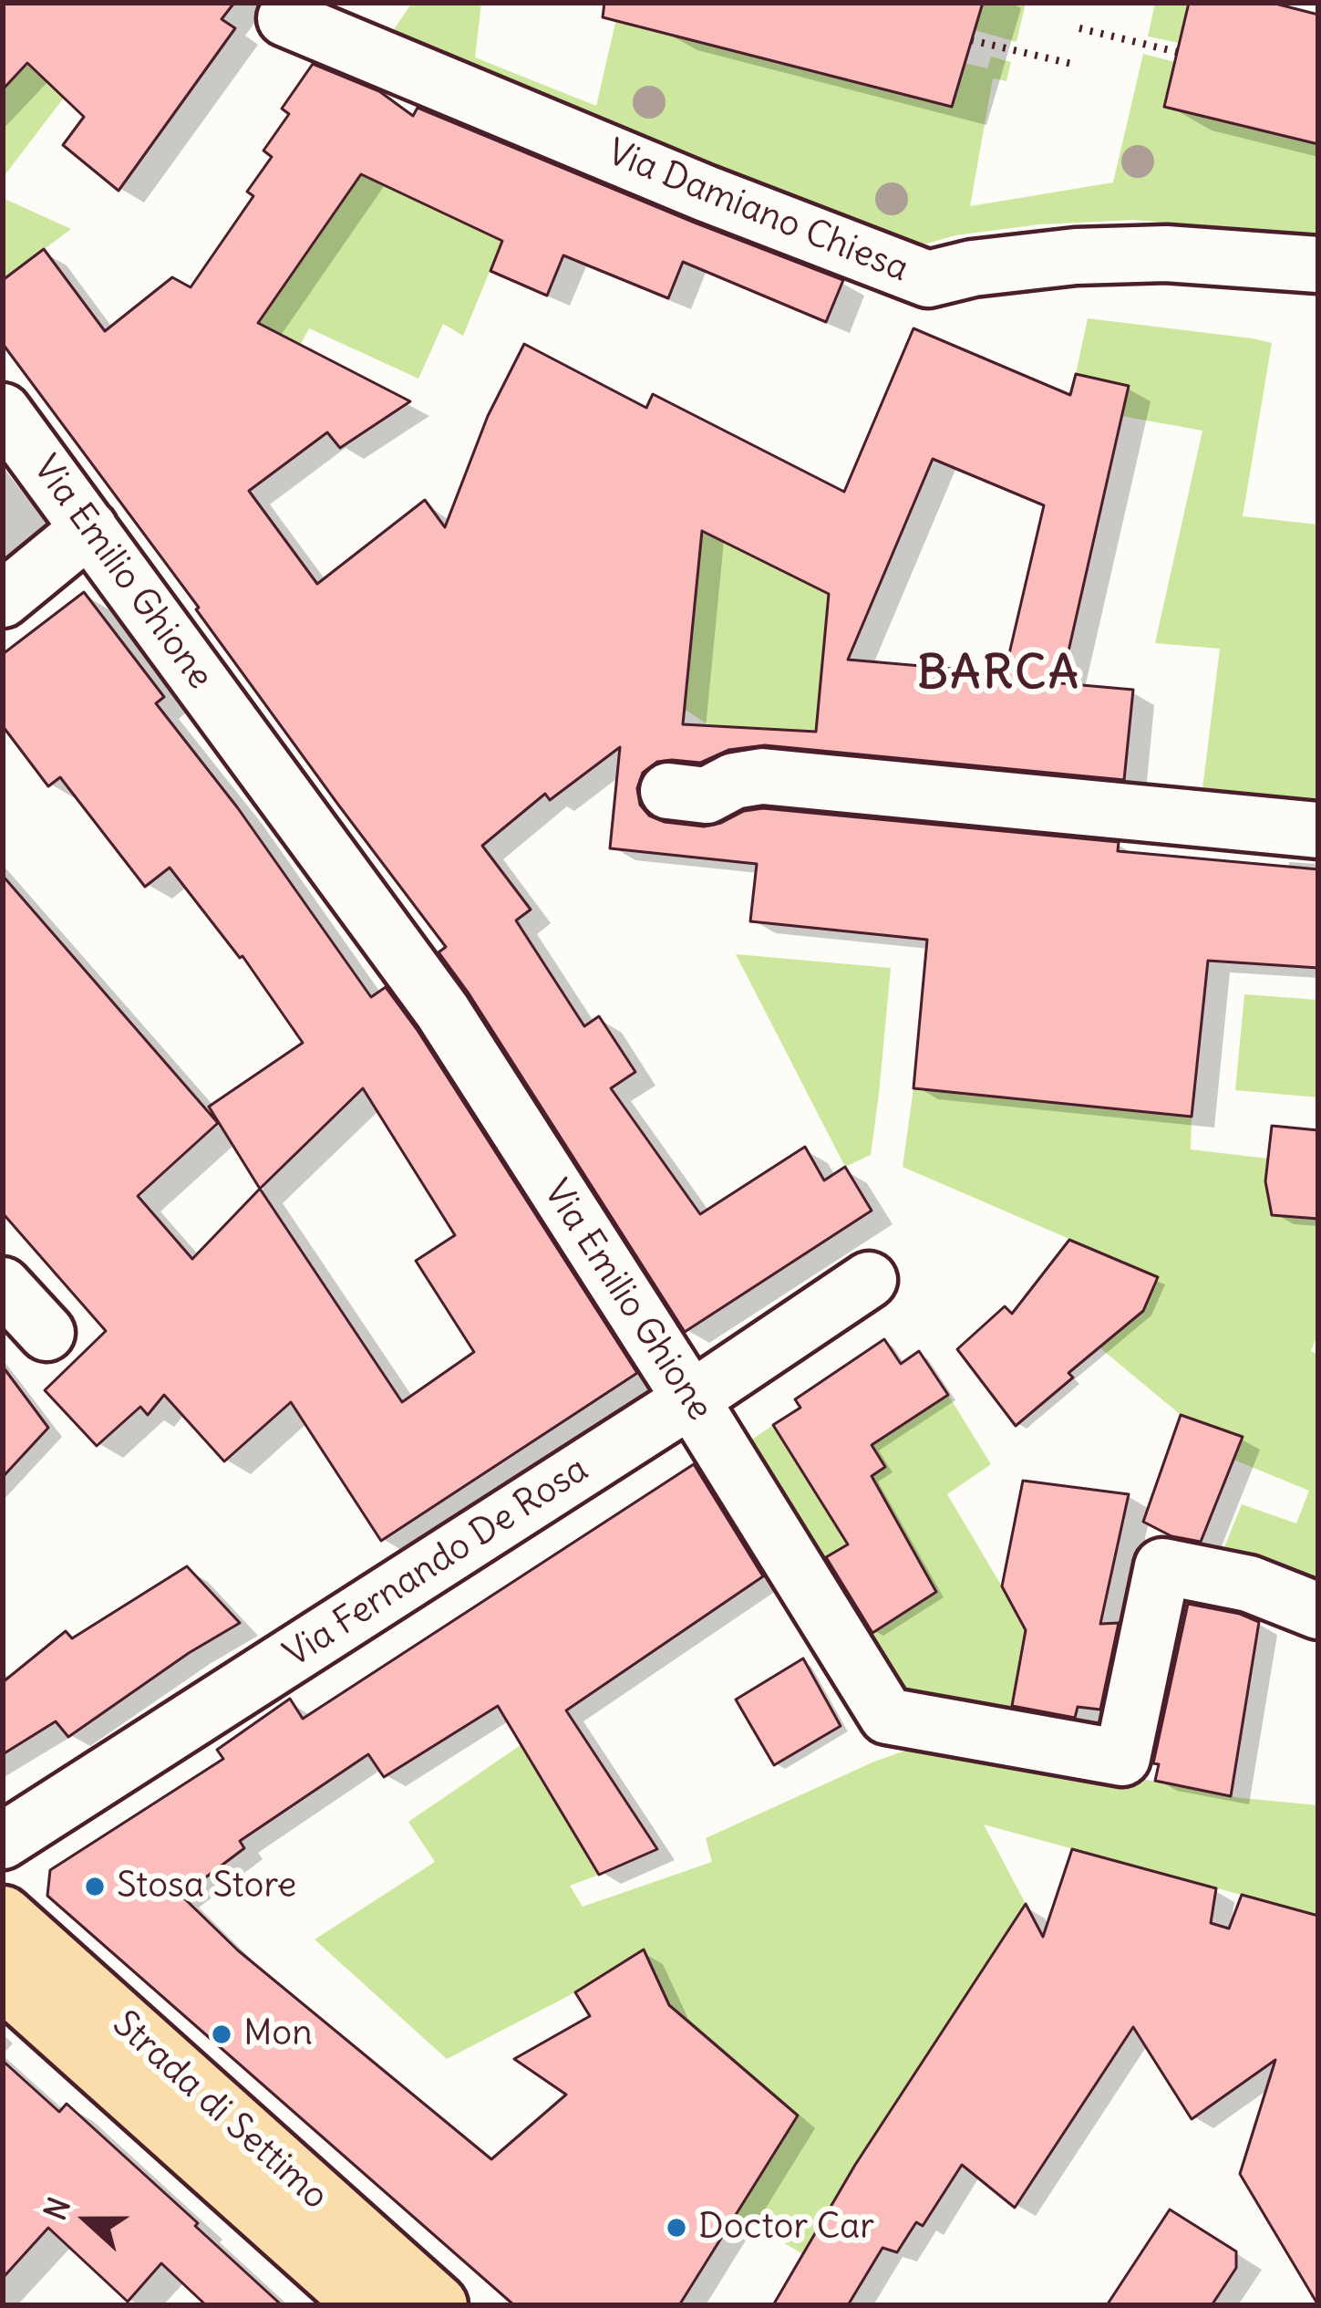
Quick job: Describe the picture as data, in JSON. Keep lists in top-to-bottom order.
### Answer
{
  "streets": {
    "main road": ["Strada di Settimo"],
    "street": ["Via Damiano Chiesa", "Via Emilio Ghione", "Via Fernando De Rosa"]
  },
  "crossings": [
    ["Via Emilio Ghione", "Via Fernando De Rosa"]
  ],
  "districts": ["BARCA"],
  "places": ["Stosa Store", "Mon", "Doctor Car"],
  "north": "left"
}
